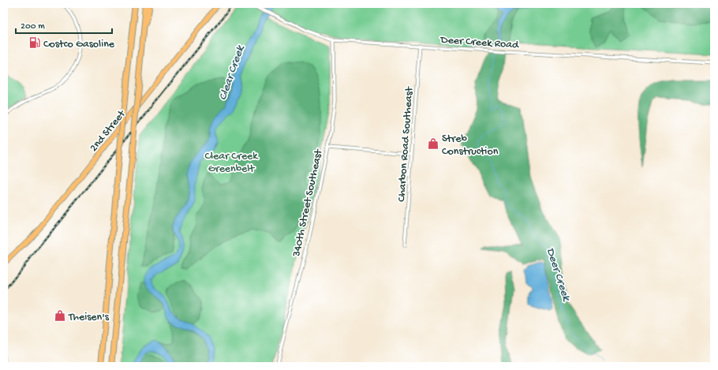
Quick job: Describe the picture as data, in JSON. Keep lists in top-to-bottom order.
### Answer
{
  "streets": {
    "main road": ["2nd Street"],
    "street": ["Deer Creek Road", "Charbon Road Southeast", "340th Street Southeast"]
  },
  "crossings": [
    ["Deer Creek Road", "Charbon Road Southeast"],
    ["Deer Creek Road", "340th Street Southeast"]
  ],
  "water": ["Clear Creek", "Deer Creek"],
  "parks": ["Clear Creek Greenbelt"],
  "places": {
    "fuel station": ["Costco Gasoline"],
    "shop": ["Streb Construction", "Theisen's"]
  },
  "scale_bar": "200 m"
}
